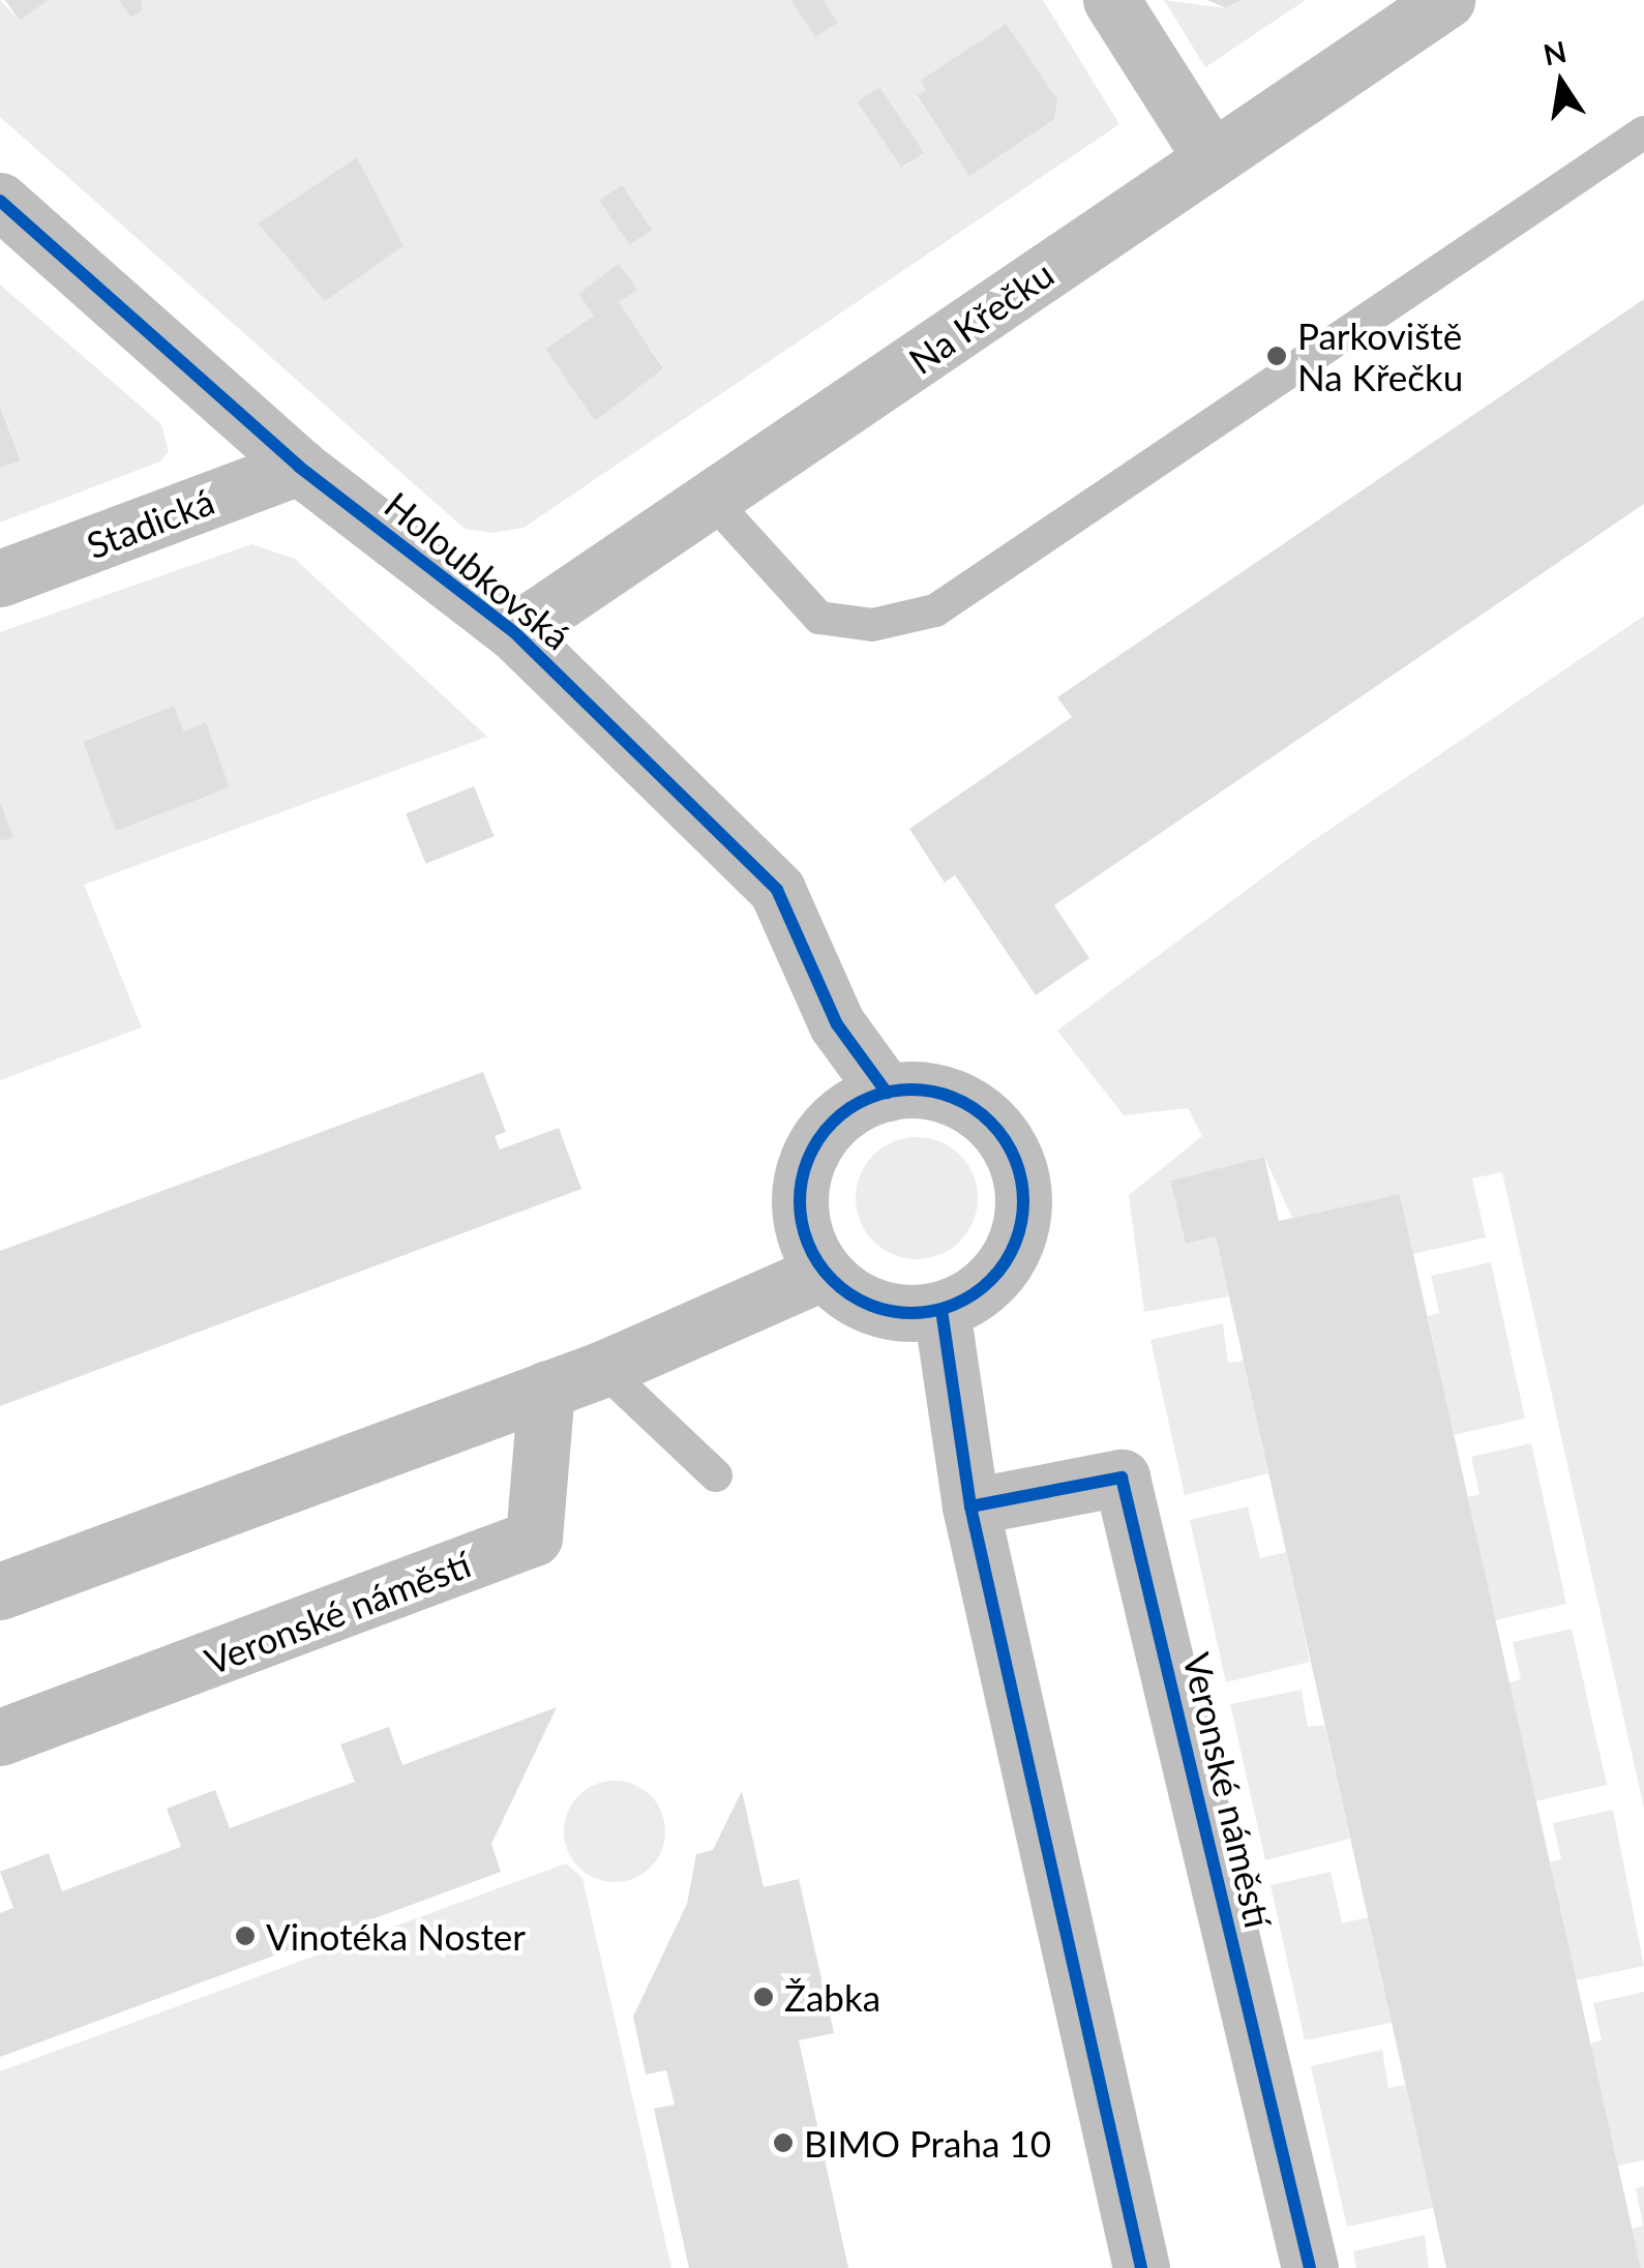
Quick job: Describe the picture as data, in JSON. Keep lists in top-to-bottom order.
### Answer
{
  "streets": {
    "street": [
      "Na Křečku",
      "Stadická",
      "Holoubkovská",
      "Veronské náměstí"
    ]
  },
  "crossings": [
    ["Na Křečku", "Holoubkovská"],
    ["Stadická", "Holoubkovská"]
  ],
  "places": [
    "Parkoviště Na Křečku",
    "Vinotéka Noster",
    "Žabka",
    "BIMO Praha 10"
  ],
  "north": "top"
}
